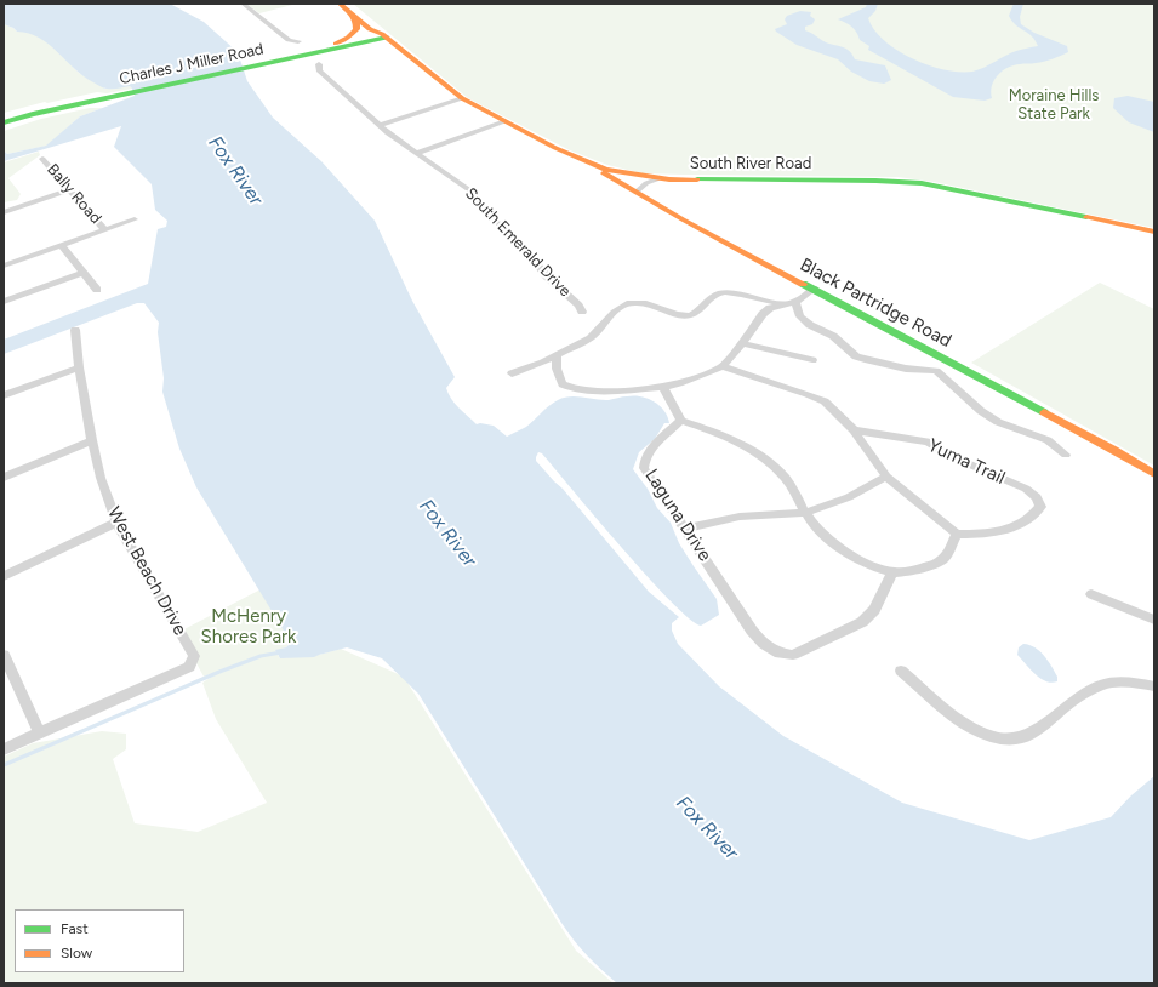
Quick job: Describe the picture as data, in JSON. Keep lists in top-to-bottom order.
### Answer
{
  "streets": {
    "street": [
      "Charles J Miller Road",
      "South River Road",
      "Bally Road",
      "South Emerald Drive",
      "Black Partridge Road",
      "Yuma Trail",
      "Laguna Drive",
      "West Beach Drive"
    ]
  },
  "crossings": [
    ["Charles J Miller Road", "South River Road"],
    ["South River Road", "Black Partridge Road"]
  ],
  "water": ["Fox River"],
  "parks": ["Moraine Hills State Park", "McHenry Shores Park"],
  "legend": ["Fast", "Slow"]
}
